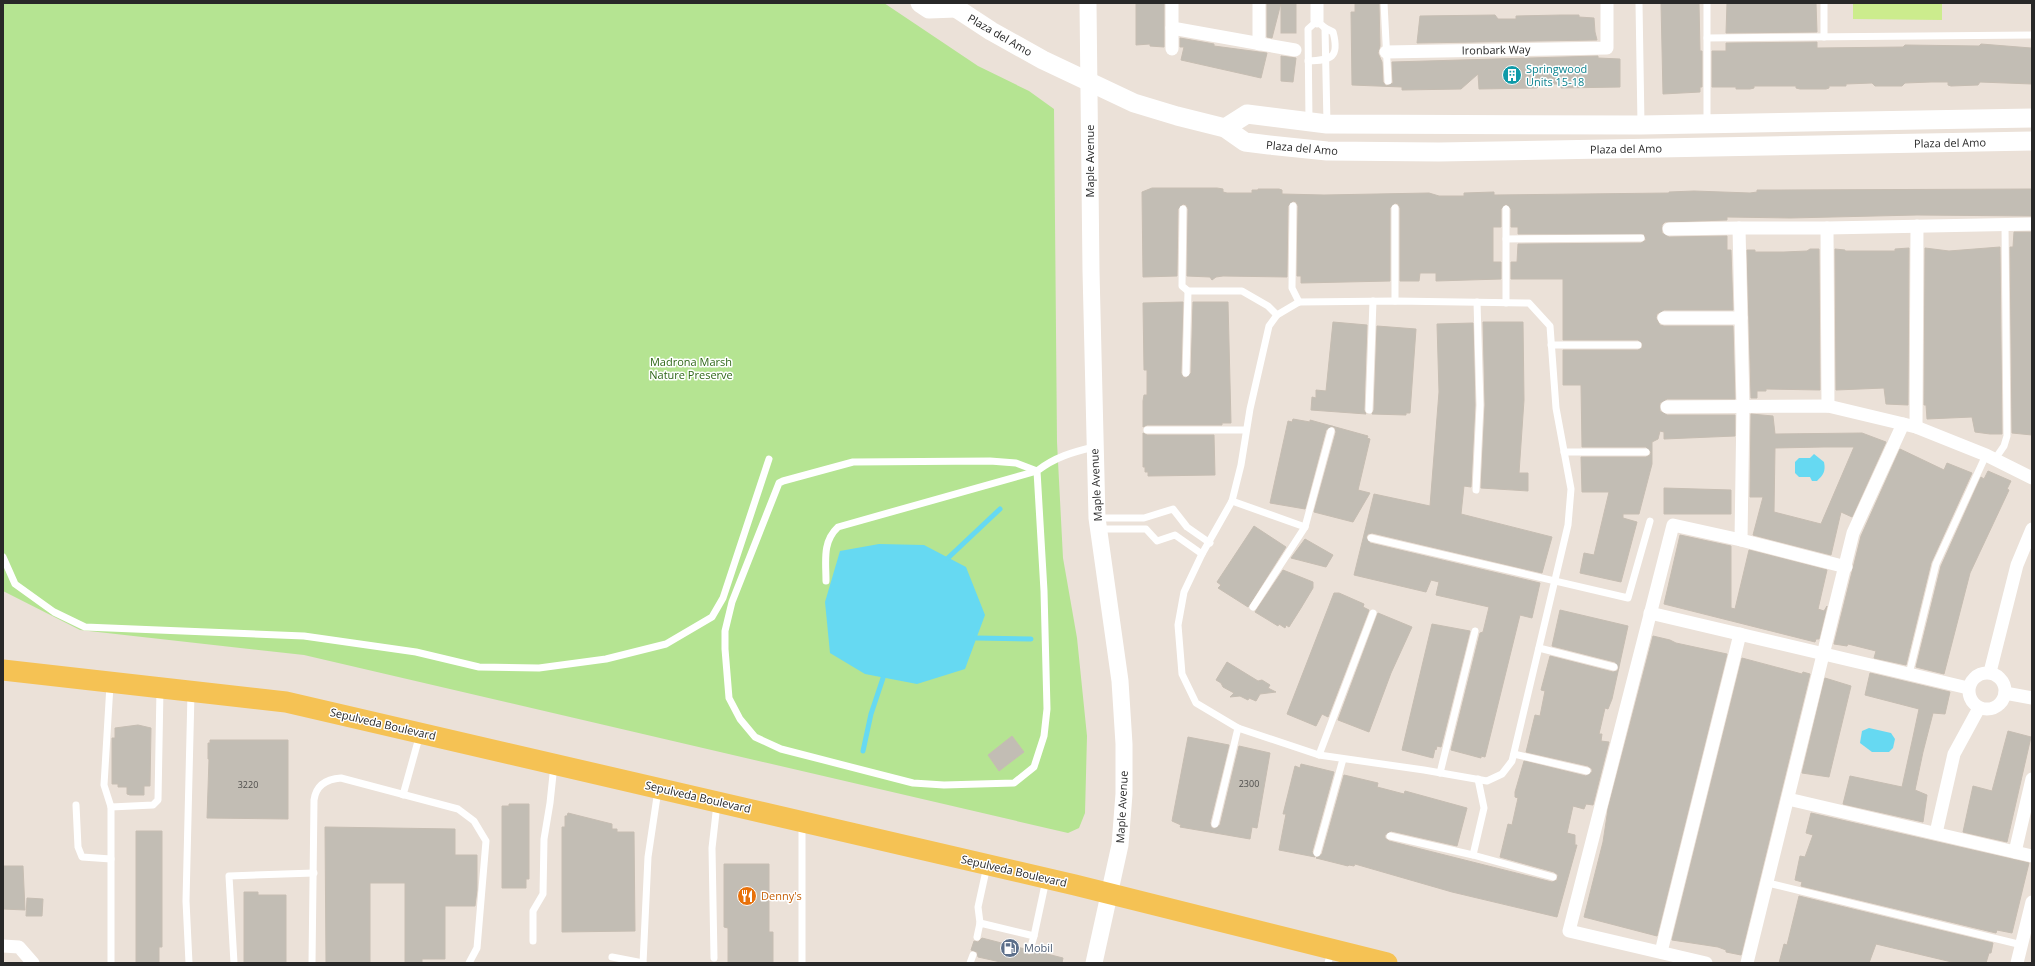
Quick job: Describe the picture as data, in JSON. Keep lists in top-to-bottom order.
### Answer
{
  "streets": {
    "main road": ["Plaza del Amo", "Sepulveda Boulevard"],
    "street": ["Ironbark Way", "Maple Avenue"]
  },
  "crossings": [
    ["Plaza del Amo", "Maple Avenue"],
    ["Maple Avenue", "Sepulveda Boulevard"]
  ],
  "parks": ["Madrona Marsh Nature Preserve"],
  "places": {
    "building": ["Springwood Units 15-18"],
    "restaurant": ["Denny's"],
    "fuel station": ["Mobil"]
  },
  "house_numbers": ["2300", "3220"]
}
